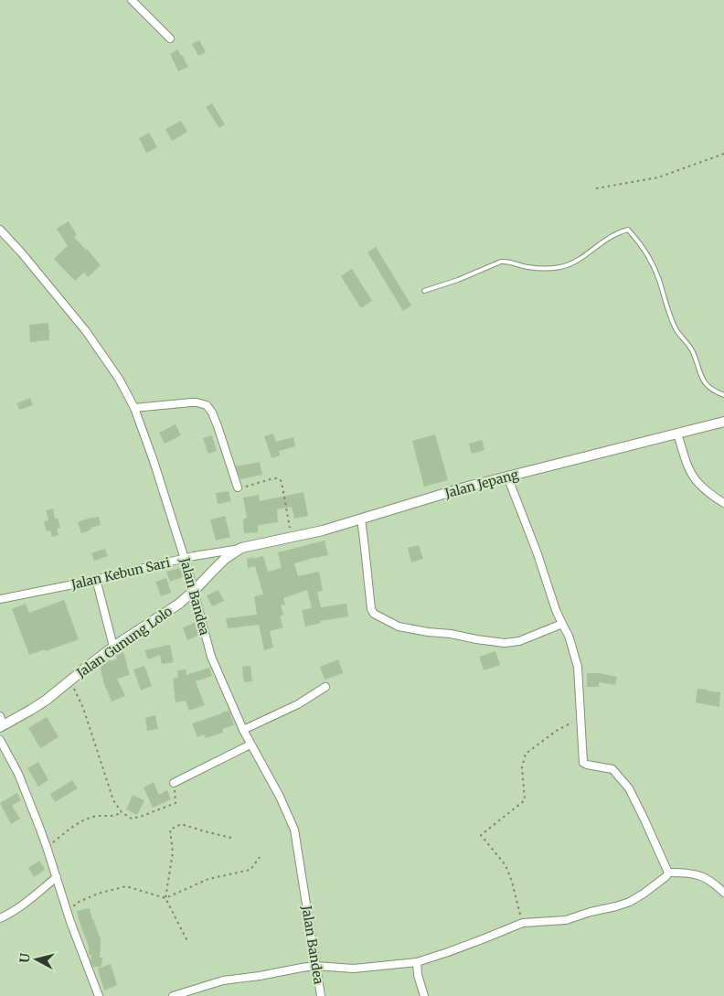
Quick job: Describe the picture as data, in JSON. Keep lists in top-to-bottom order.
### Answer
{
  "streets": {
    "street": [
      "Jalan Jepang",
      "Jalan Kebun Sari",
      "Jalan Bandea",
      "Jalan Gunung Lolo"
    ]
  },
  "crossings": [
    ["Jalan Jepang", "Jalan Kebun Sari"],
    ["Jalan Jepang", "Jalan Gunung Lolo"],
    ["Jalan Kebun Sari", "Jalan Bandea"],
    ["Jalan Kebun Sari", "Jalan Gunung Lolo"],
    ["Jalan Bandea", "Jalan Gunung Lolo"]
  ],
  "north": "left"
}
